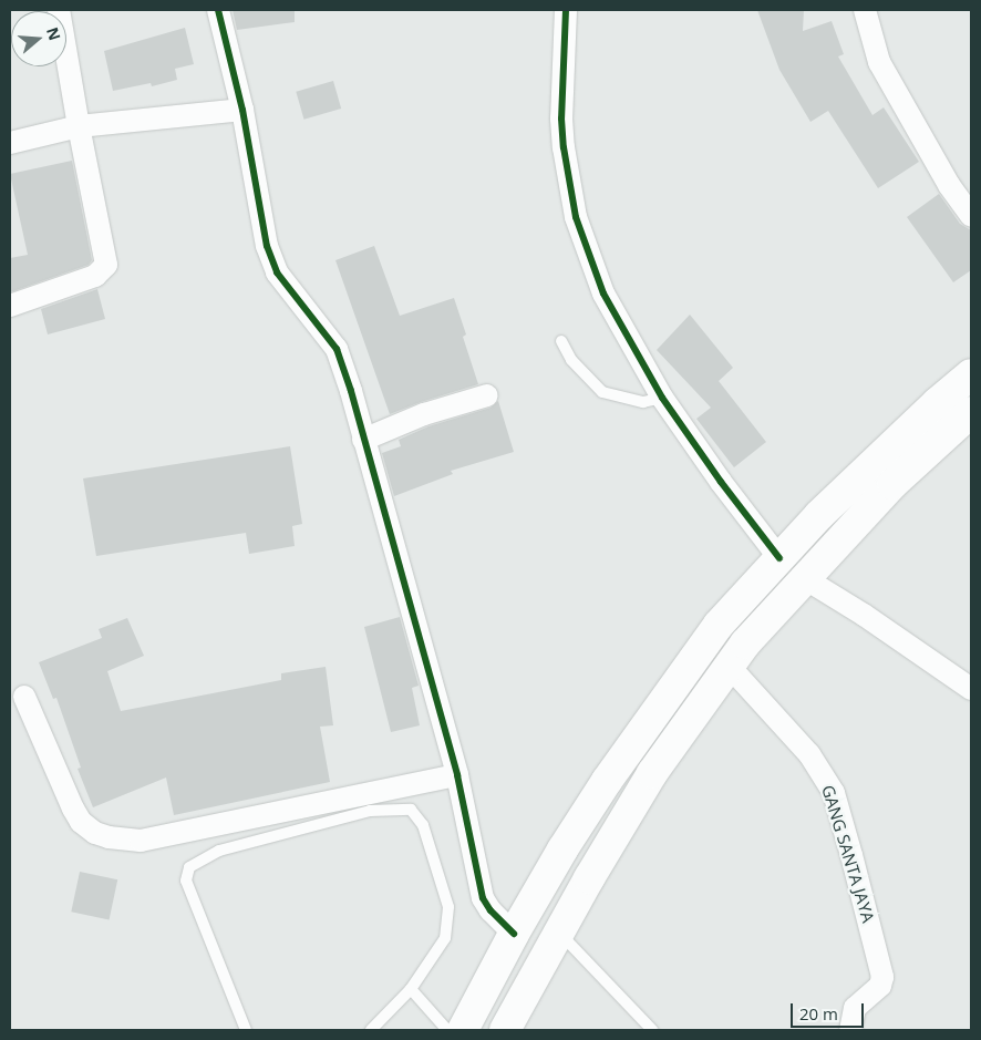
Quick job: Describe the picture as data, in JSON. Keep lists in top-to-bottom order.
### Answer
{
  "streets": {
    "street": ["GANG SANTA JAYA"]
  },
  "scale_bar": "20 m",
  "north": "right"
}
